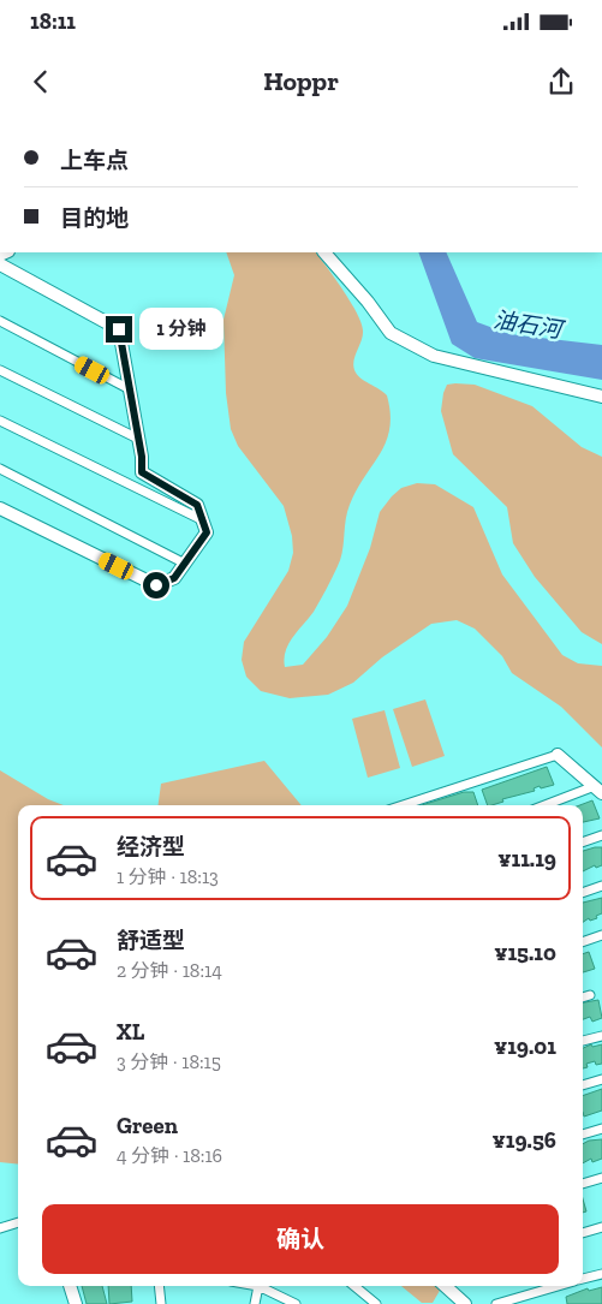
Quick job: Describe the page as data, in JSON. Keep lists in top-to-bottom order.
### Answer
{
  "water": ["油石河"],
  "page": {
    "status": "18:11",
    "header": "Hoppr",
    "banner": ["上车点", "目的地"],
    "bubble": "1 分钟",
    "list": [
      {
        "name": "经济型",
        "note": "1 分钟 · 18:13",
        "value": "¥11.19"
      },
      {
        "name": "舒适型",
        "note": "2 分钟 · 18:14",
        "value": "¥15.10"
      },
      {
        "name": "XL",
        "note": "3 分钟 · 18:15",
        "value": "¥19.01"
      },
      {
        "name": "Green",
        "note": "4 分钟 · 18:16",
        "value": "¥19.56"
      }
    ],
    "buttons": "确认"
  }
}
